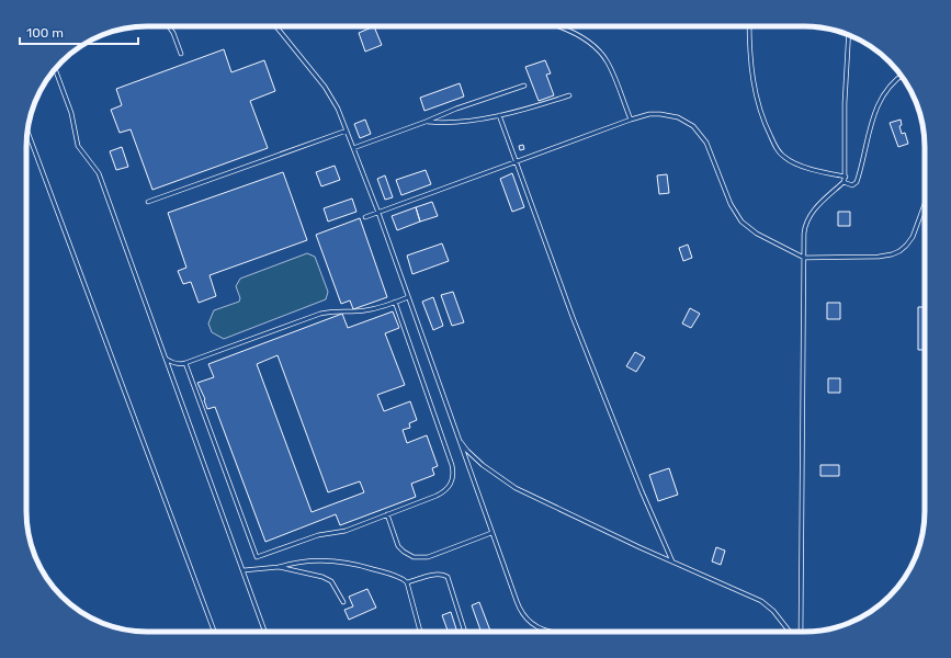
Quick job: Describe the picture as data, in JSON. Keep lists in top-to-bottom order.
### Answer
{
  "scale_bar": "100 m"
}
